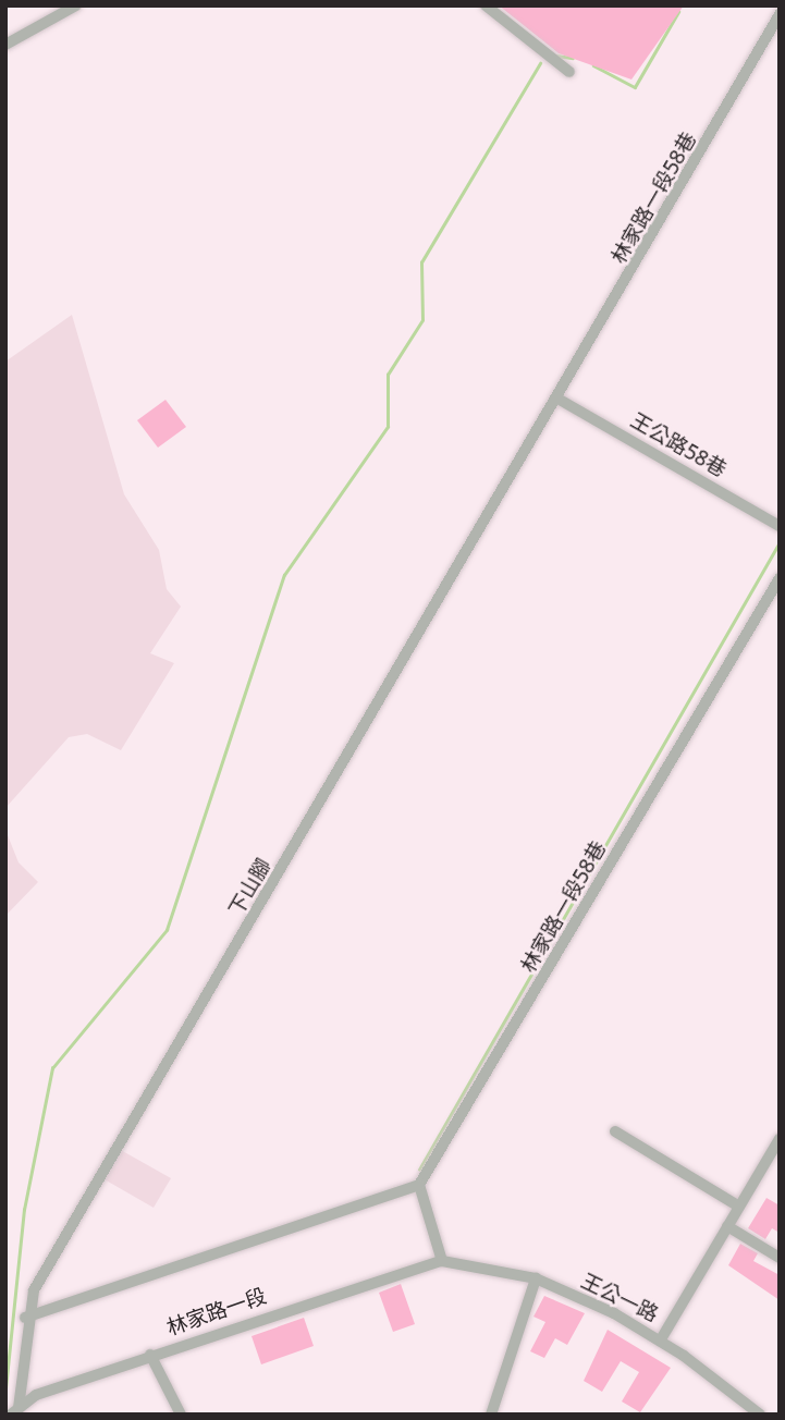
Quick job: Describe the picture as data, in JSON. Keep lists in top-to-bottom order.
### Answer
{
  "streets": {
    "street": [
      "林家路一段58巷",
      "王公路58巷",
      "下山腳",
      "王公一路",
      "林家路一段"
    ]
  },
  "crossings": [
    ["林家路一段58巷", "王公路58巷"],
    ["林家路一段58巷", "下山腳"],
    ["王公路58巷", "下山腳"],
    ["下山腳", "林家路一段"],
    ["王公一路", "林家路一段"]
  ]
}
